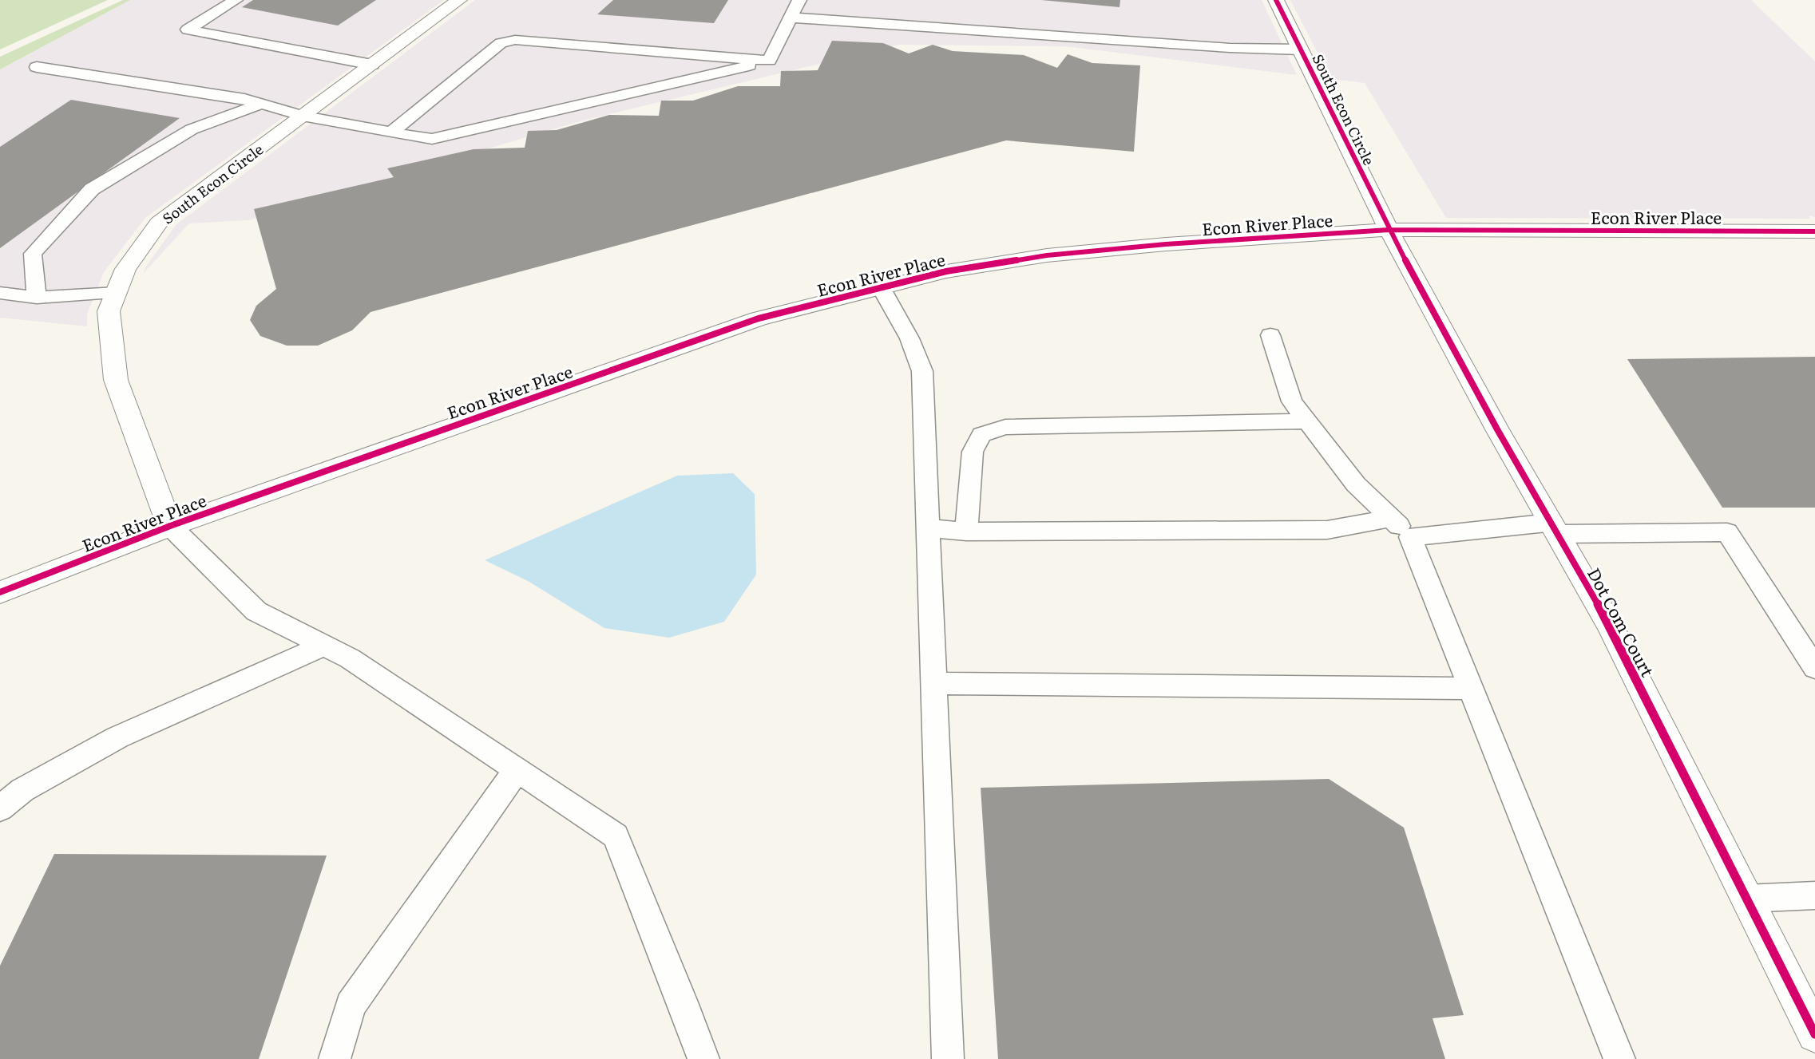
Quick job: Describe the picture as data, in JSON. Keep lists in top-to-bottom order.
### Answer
{
  "streets": {
    "street": ["South Econ Circle", "Econ River Place", "Dot Com Court"]
  },
  "crossings": [
    ["South Econ Circle", "Econ River Place"],
    ["South Econ Circle", "Dot Com Court"],
    ["Econ River Place", "Dot Com Court"]
  ]
}
